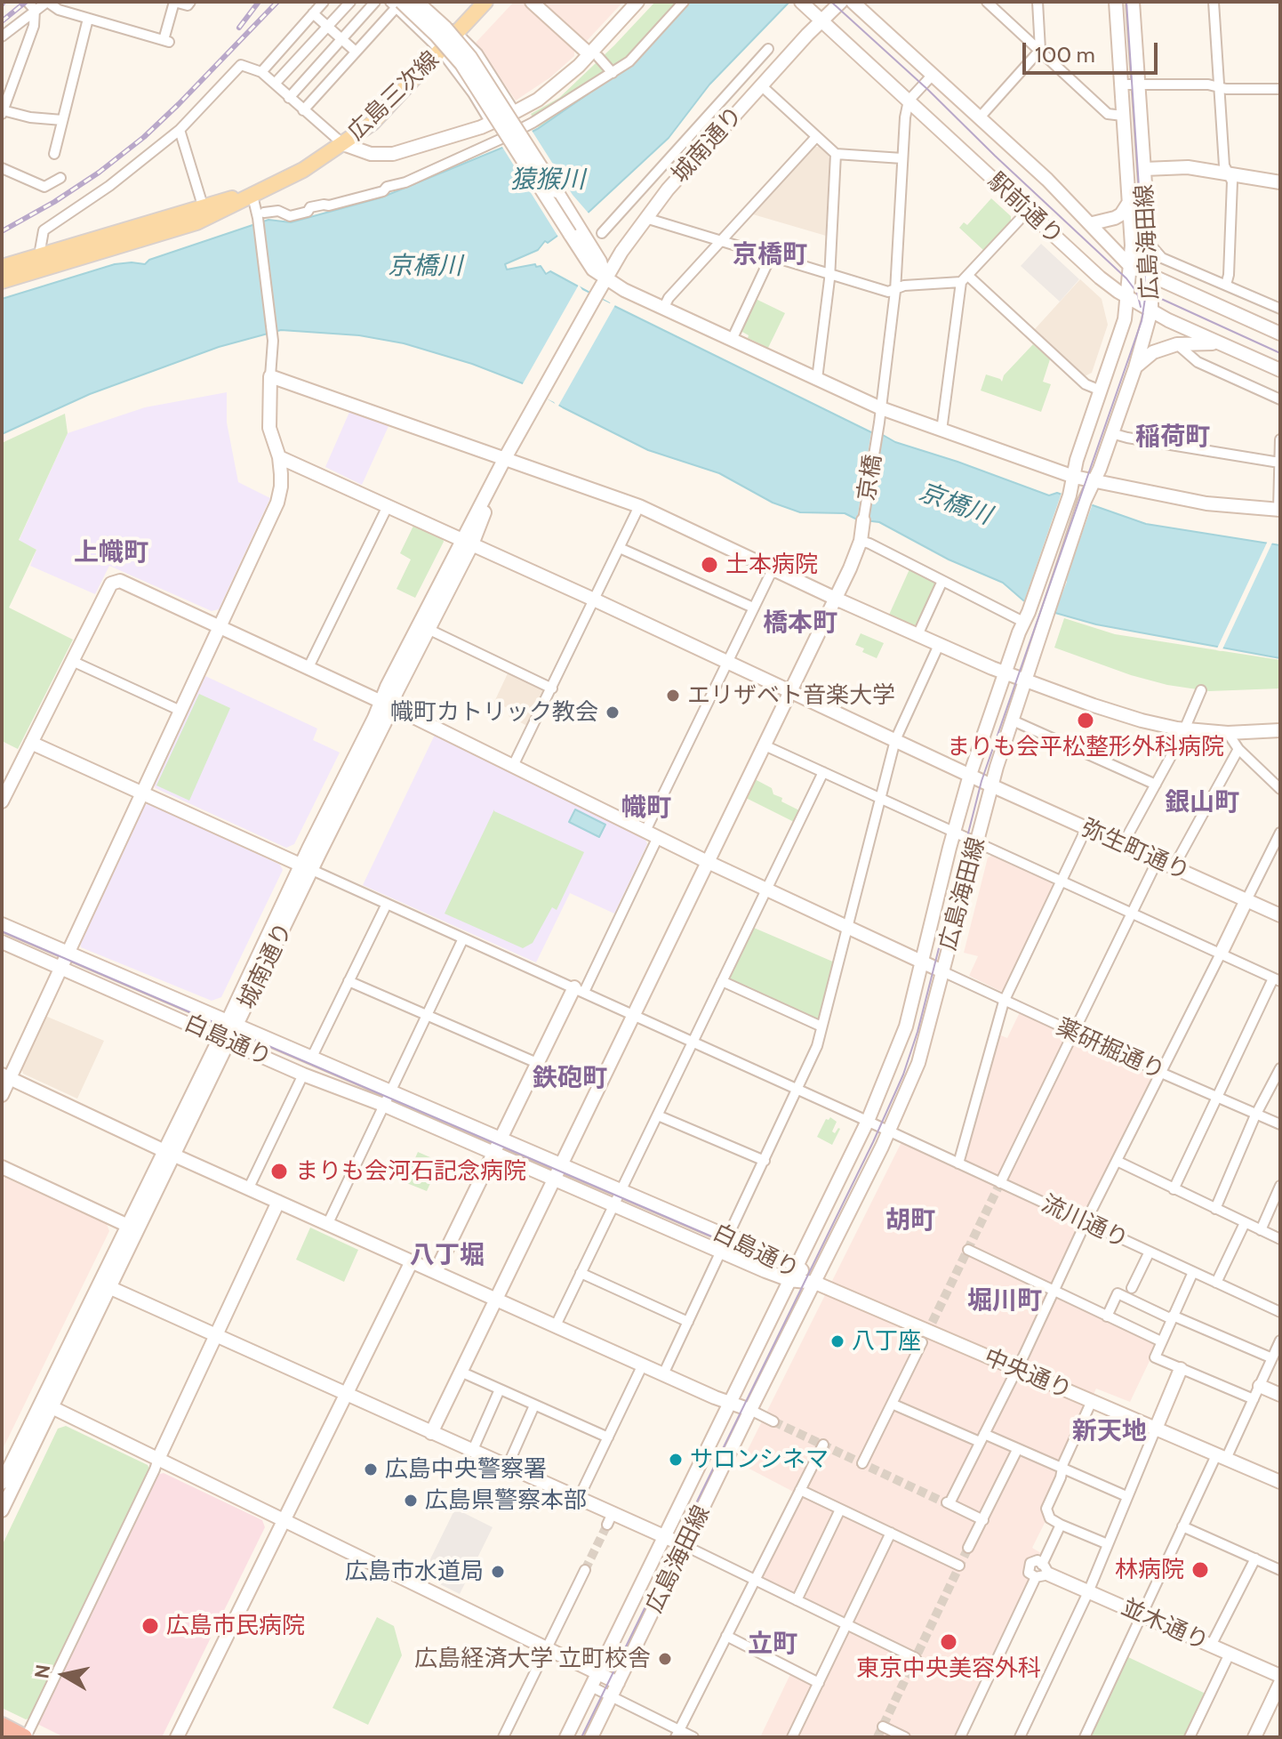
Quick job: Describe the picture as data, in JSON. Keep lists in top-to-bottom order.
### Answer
{
  "streets": {
    "main road": ["広島三次線"],
    "street": [
      "城南通り",
      "駅前通り",
      "広島海田線",
      "京橋",
      "弥生町通り",
      "白島通り",
      "薬研掘通り",
      "流川通り",
      "中央通り",
      "並木通り"
    ]
  },
  "crossings": [
    ["城南通り", "駅前通り"],
    ["城南通り", "弥生町通り"],
    ["城南通り", "白島通り"],
    ["城南通り", "流川通り"],
    ["駅前通り", "広島海田線"],
    ["駅前通り", "京橋"],
    ["広島海田線", "弥生町通り"],
    ["広島海田線", "白島通り"],
    ["広島海田線", "薬研掘通り"],
    ["広島海田線", "流川通り"],
    ["広島海田線", "中央通り"],
    ["白島通り", "中央通り"]
  ],
  "districts": [
    "京橋町",
    "稲荷町",
    "上幟町",
    "橋本町",
    "銀山町",
    "幟町",
    "鉄砲町",
    "胡町",
    "八丁堀",
    "堀川町",
    "新天地",
    "立町"
  ],
  "water": ["猿猴川", "京橋川"],
  "places": [
    "土本病院",
    "エリザベト音楽大学",
    "幟町カトリック教会",
    "まりも会平松整形外科病院",
    "まりも会河石記念病院",
    "八丁座",
    "サロンシネマ",
    "広島中央警察署",
    "広島県警察本部",
    "林病院",
    "広島市水道局",
    "広島市民病院",
    "東京中央美容外科",
    "広島経済大学 立町校舎"
  ],
  "scale_bar": "100 m",
  "north": "left"
}
